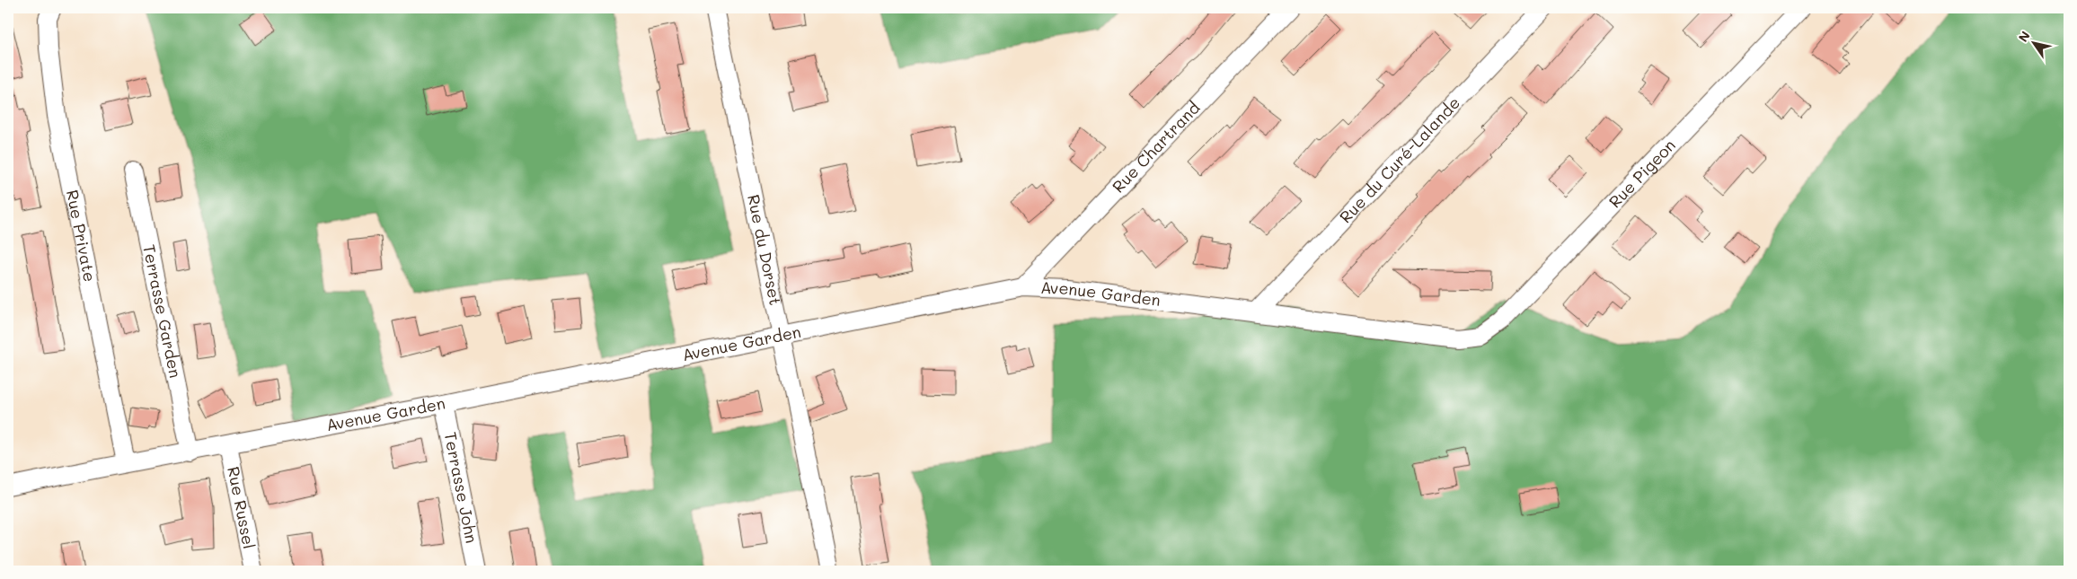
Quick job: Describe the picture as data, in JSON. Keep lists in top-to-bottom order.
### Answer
{
  "streets": {
    "street": [
      "Rue Chartrand",
      "Rue du Curé-Lalande",
      "Rue Pigeon",
      "Rue Private",
      "Rue du Dorset",
      "Avenue Garden",
      "Terrasse Garden",
      "Terrasse John",
      "Rue Russel"
    ]
  },
  "crossings": [
    ["Rue Chartrand", "Avenue Garden"],
    ["Rue du Curé-Lalande", "Avenue Garden"],
    ["Rue Pigeon", "Avenue Garden"],
    ["Rue Private", "Avenue Garden"],
    ["Rue du Dorset", "Avenue Garden"],
    ["Avenue Garden", "Terrasse Garden"],
    ["Avenue Garden", "Terrasse John"],
    ["Avenue Garden", "Rue Russel"]
  ],
  "north": "top left"
}
